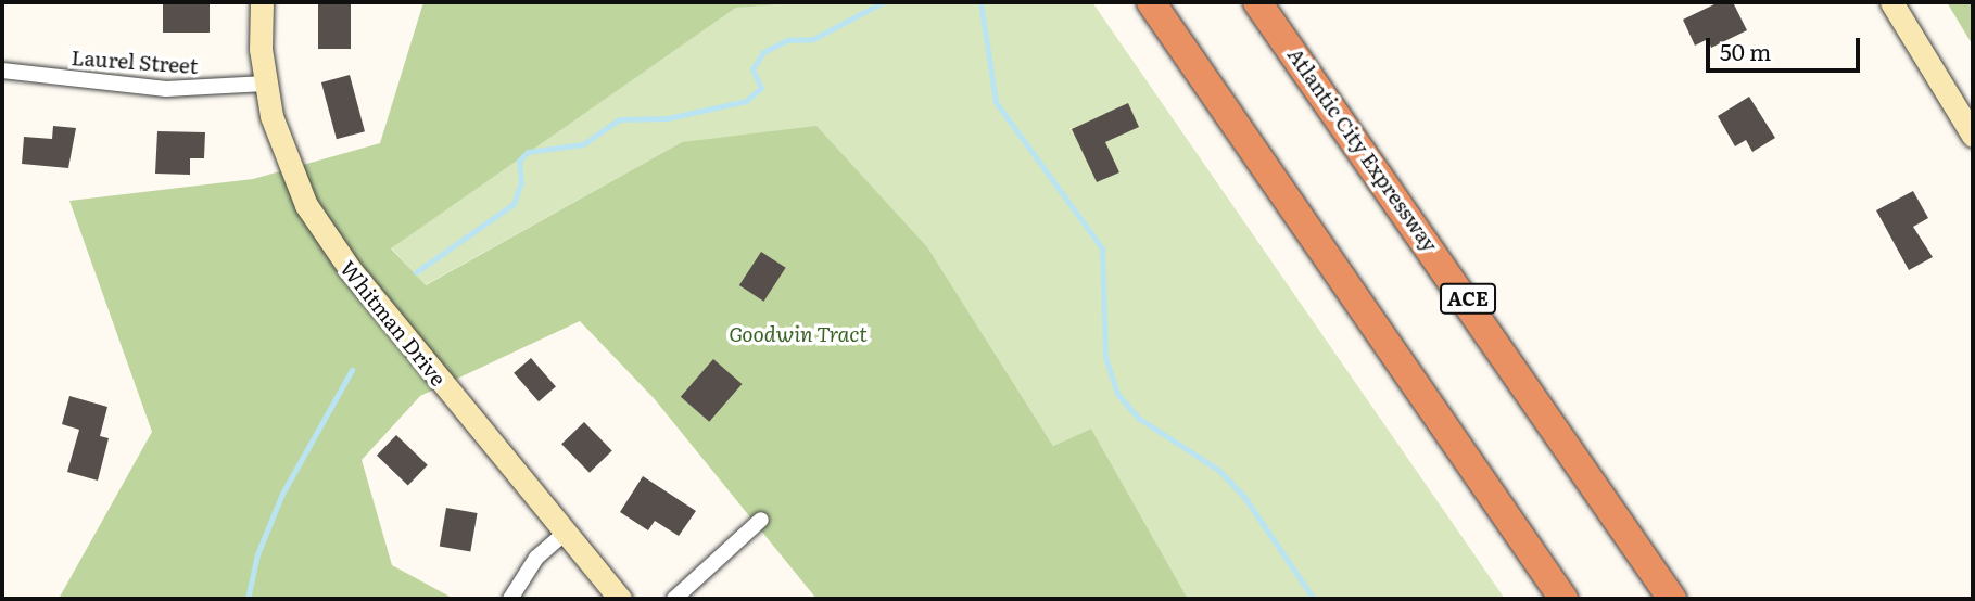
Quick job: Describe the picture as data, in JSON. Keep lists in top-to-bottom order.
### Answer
{
  "streets": {
    "highway": ["Atlantic City Expressway", "ACE"],
    "street": ["Laurel Street", "Whitman Drive"]
  },
  "crossings": [
    ["Laurel Street", "Whitman Drive"]
  ],
  "parks": ["Goodwin Tract"],
  "scale_bar": "50 m"
}
